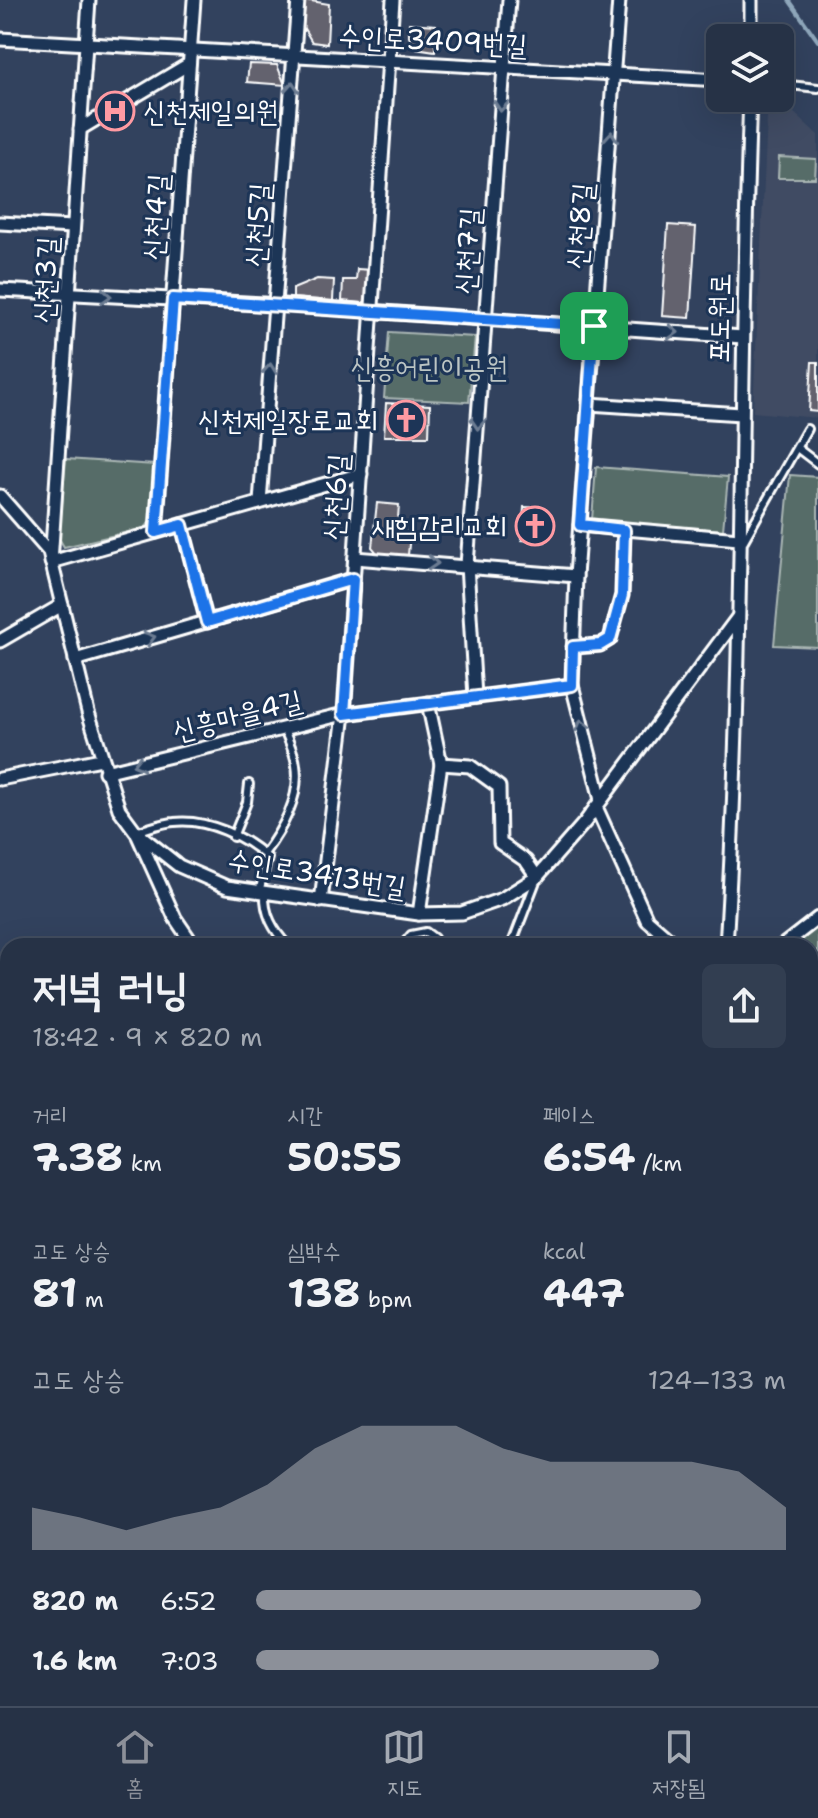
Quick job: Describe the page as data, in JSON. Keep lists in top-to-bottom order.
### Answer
{
  "streets": {
    "street": [
      "수인로3409번길",
      "신천4길",
      "신천5길",
      "신천8길",
      "신천7길",
      "신천3길",
      "포도원로",
      "신천6길",
      "신흥마을4길",
      "수인로3413번길"
    ]
  },
  "crossings": [
    ["수인로3409번길", "신천4길"],
    ["수인로3409번길", "신천5길"],
    ["수인로3409번길", "신천8길"],
    ["수인로3409번길", "신천7길"],
    ["수인로3409번길", "신천3길"],
    ["수인로3409번길", "신천6길"],
    ["신천8길", "신흥마을4길"],
    ["신천8길", "수인로3413번길"],
    ["신천7길", "신흥마을4길"],
    ["신천3길", "수인로3413번길"],
    ["포도원로", "수인로3413번길"],
    ["신천6길", "신흥마을4길"],
    ["신천6길", "수인로3413번길"],
    ["신흥마을4길", "수인로3413번길"]
  ],
  "one_way": [
    "신천5길",
    "신천8길",
    "신천7길",
    "신흥마을4길"
  ],
  "parks": ["신흥어린이공원"],
  "places": {
    "hospital": ["신천제일의원"],
    "church": ["신천제일장로교회", "새힘감리교회"]
  },
  "page": {
    "heading": ["저녁 러닝", "18:42 · 9 × 820 m"],
    "stats": [
      ["거리", "7.38 km"],
      ["시간", "50:55"],
      ["페이스", "6:54 /km"],
      ["고도 상승", "81 m"],
      ["심박수", "138 bpm"],
      ["kcal", "447"]
    ],
    "chart": ["고도 상승", "124–133 m"],
    "list": [
      {
        "name": "820 m",
        "note": "6:52"
      },
      {
        "name": "1.6 km",
        "note": "7:03"
      }
    ],
    "tabs": ["홈", "지도", "저장됨"]
  }
}
